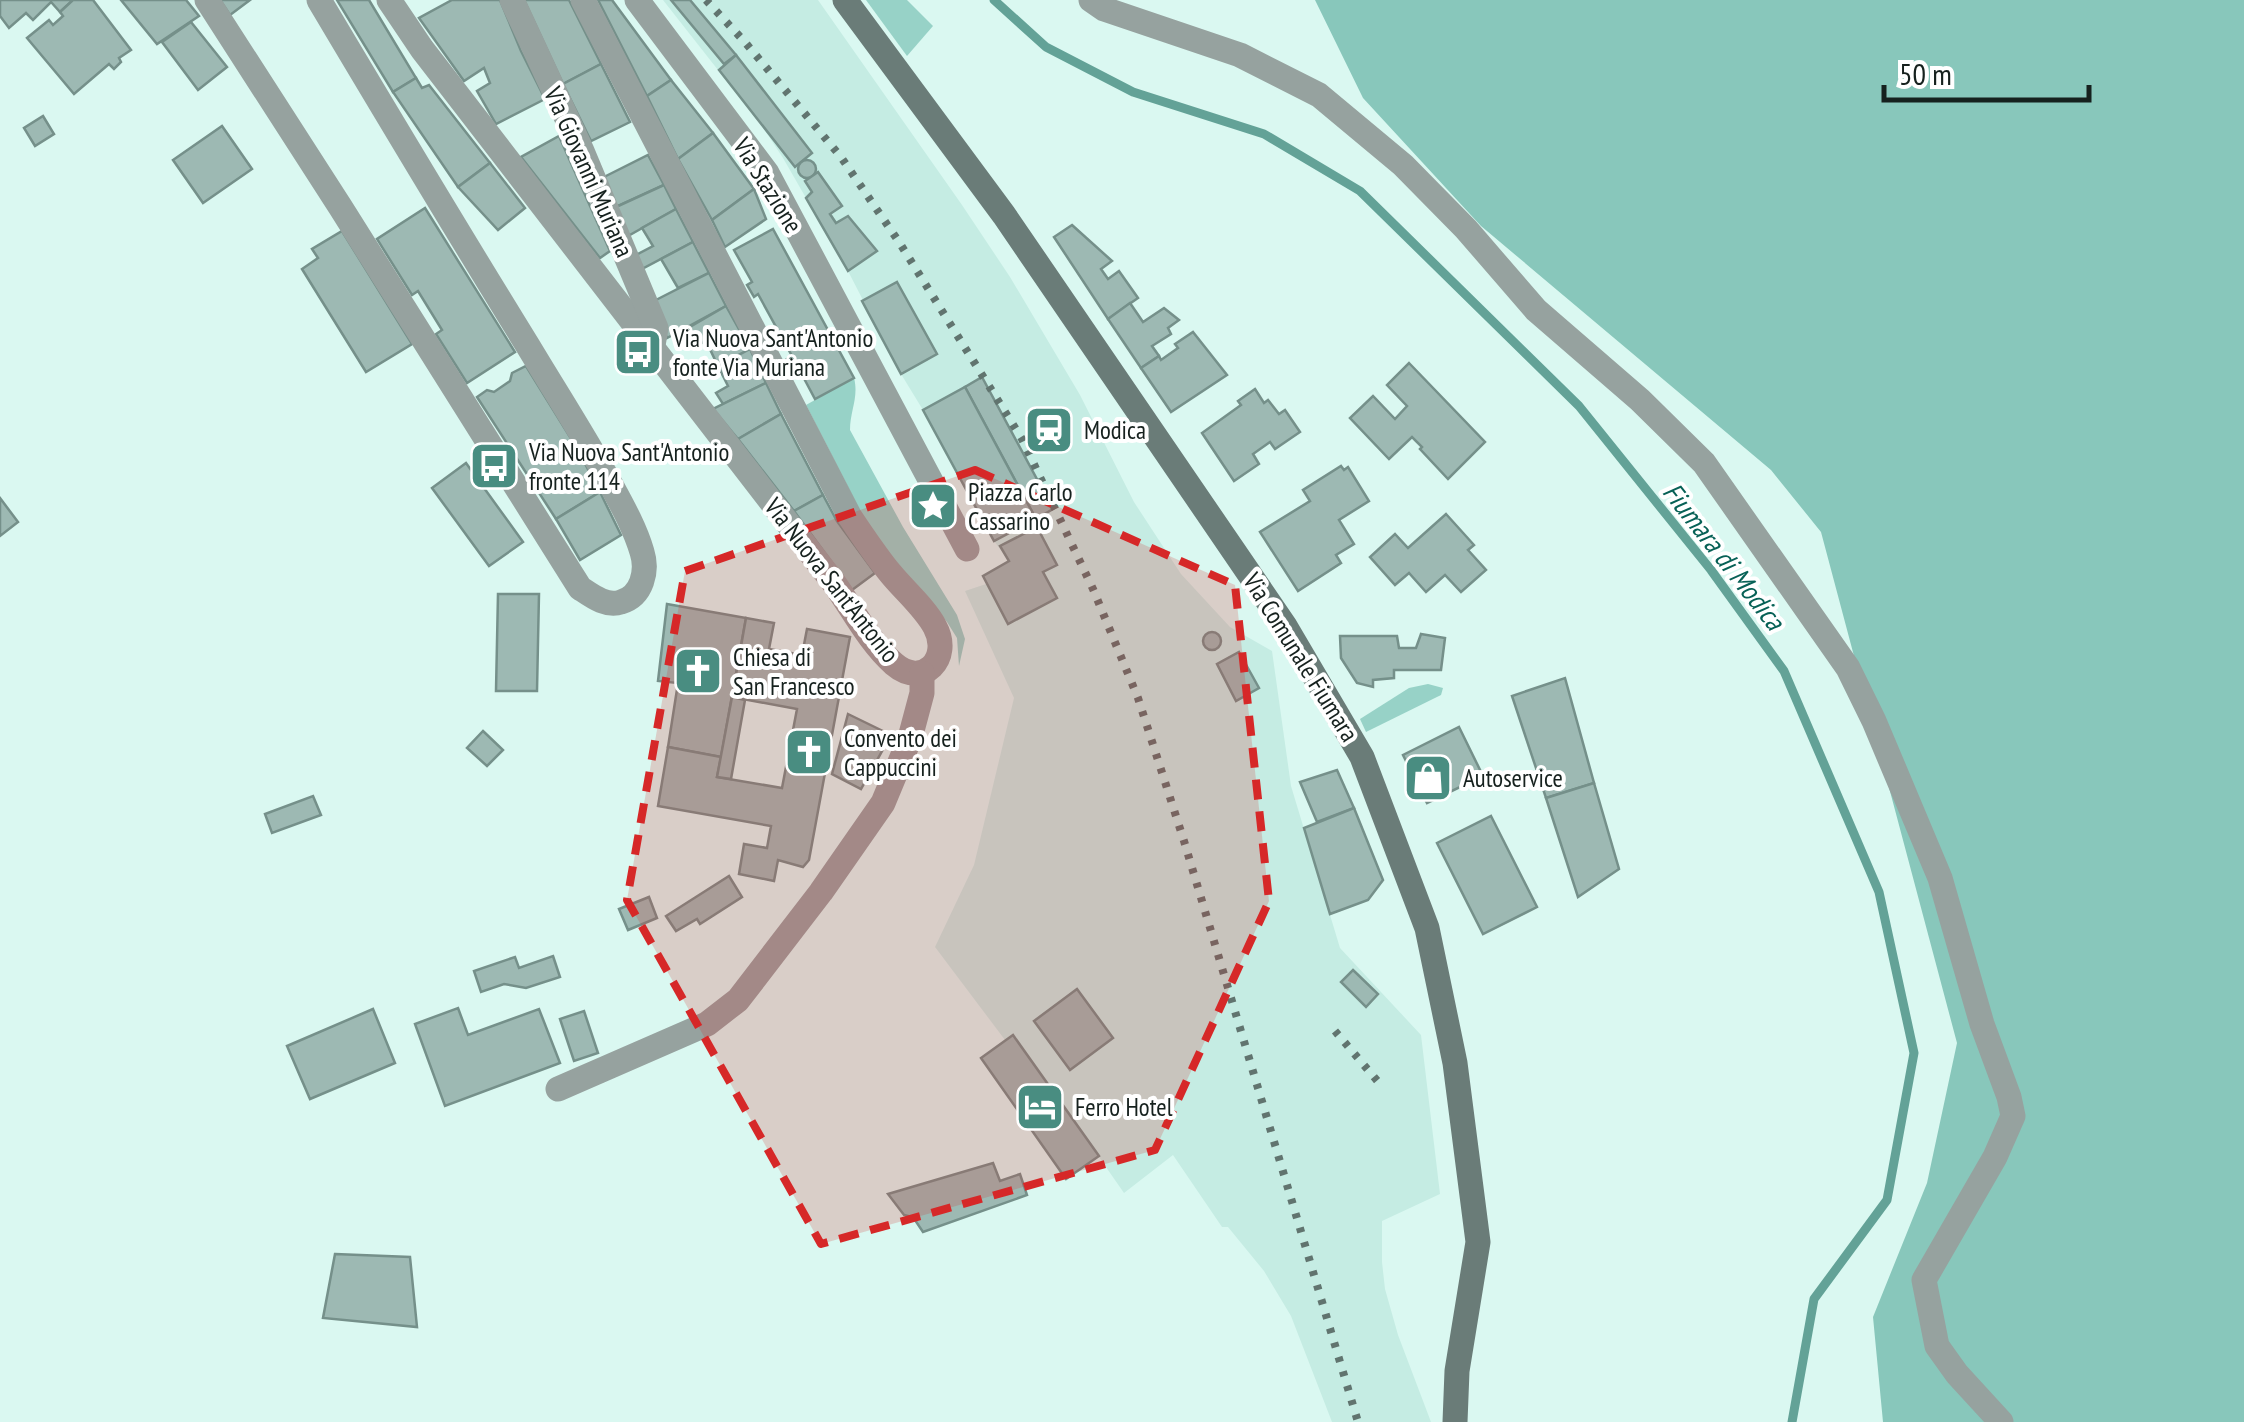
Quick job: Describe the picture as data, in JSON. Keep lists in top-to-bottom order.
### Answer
{
  "streets": {
    "street": [
      "Via Giovanni Muriana",
      "Via Stazione",
      "Via Nuova Sant'Antonio",
      "Via Comunale Fiumara"
    ]
  },
  "crossings": [
    ["Via Giovanni Muriana", "Via Nuova Sant'Antonio"]
  ],
  "water": ["Fiumara di Modica"],
  "places": {
    "bus stop": ["Via Nuova Sant'Antonio fonte Via Muriana", "Via Nuova Sant'Antonio fronte 114"],
    "station": ["Modica"],
    "place": ["Piazza Carlo Cassarino"],
    "church": ["Chiesa di San Francesco", "Convento dei Cappuccini"],
    "shop": ["Autoservice"],
    "hotel": ["Ferro Hotel"]
  },
  "scale_bar": "50 m"
}
